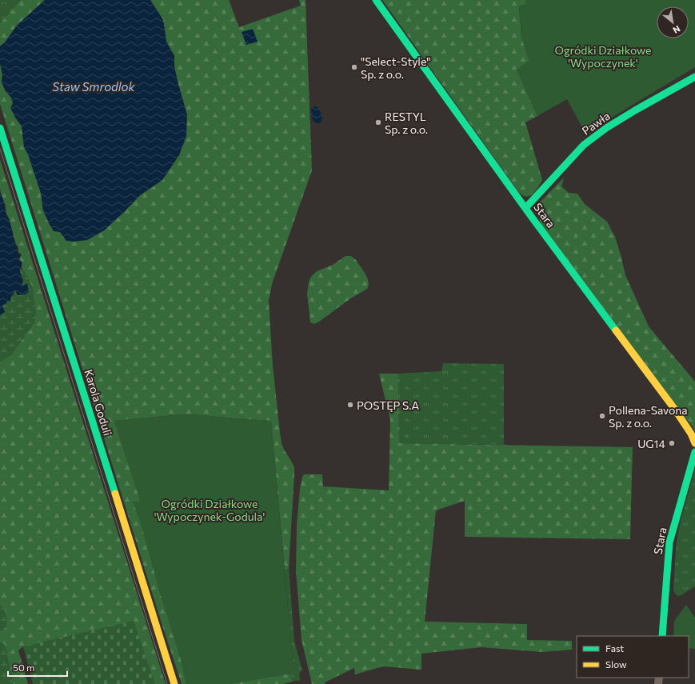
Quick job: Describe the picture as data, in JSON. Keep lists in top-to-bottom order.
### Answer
{
  "streets": {
    "street": ["Pawła", "Stara", "Karola Goduli"]
  },
  "crossings": [
    ["Pawła", "Stara"]
  ],
  "water": ["Staw Smrodlok"],
  "parks": ["Ogródki Działkowe 'Wypoczynek'", "Ogródki Działkowe 'Wypoczynek-Godula'"],
  "places": [
    "\"Select-Style\" Sp. z o.o.",
    "RESTYL Sp. z o.o.",
    "POSTĘP S.A",
    "Pollena-Savona Sp. z o.o.",
    "UG14"
  ],
  "legend": ["Fast", "Slow"],
  "scale_bar": "50 m",
  "north": "bottom right"
}
